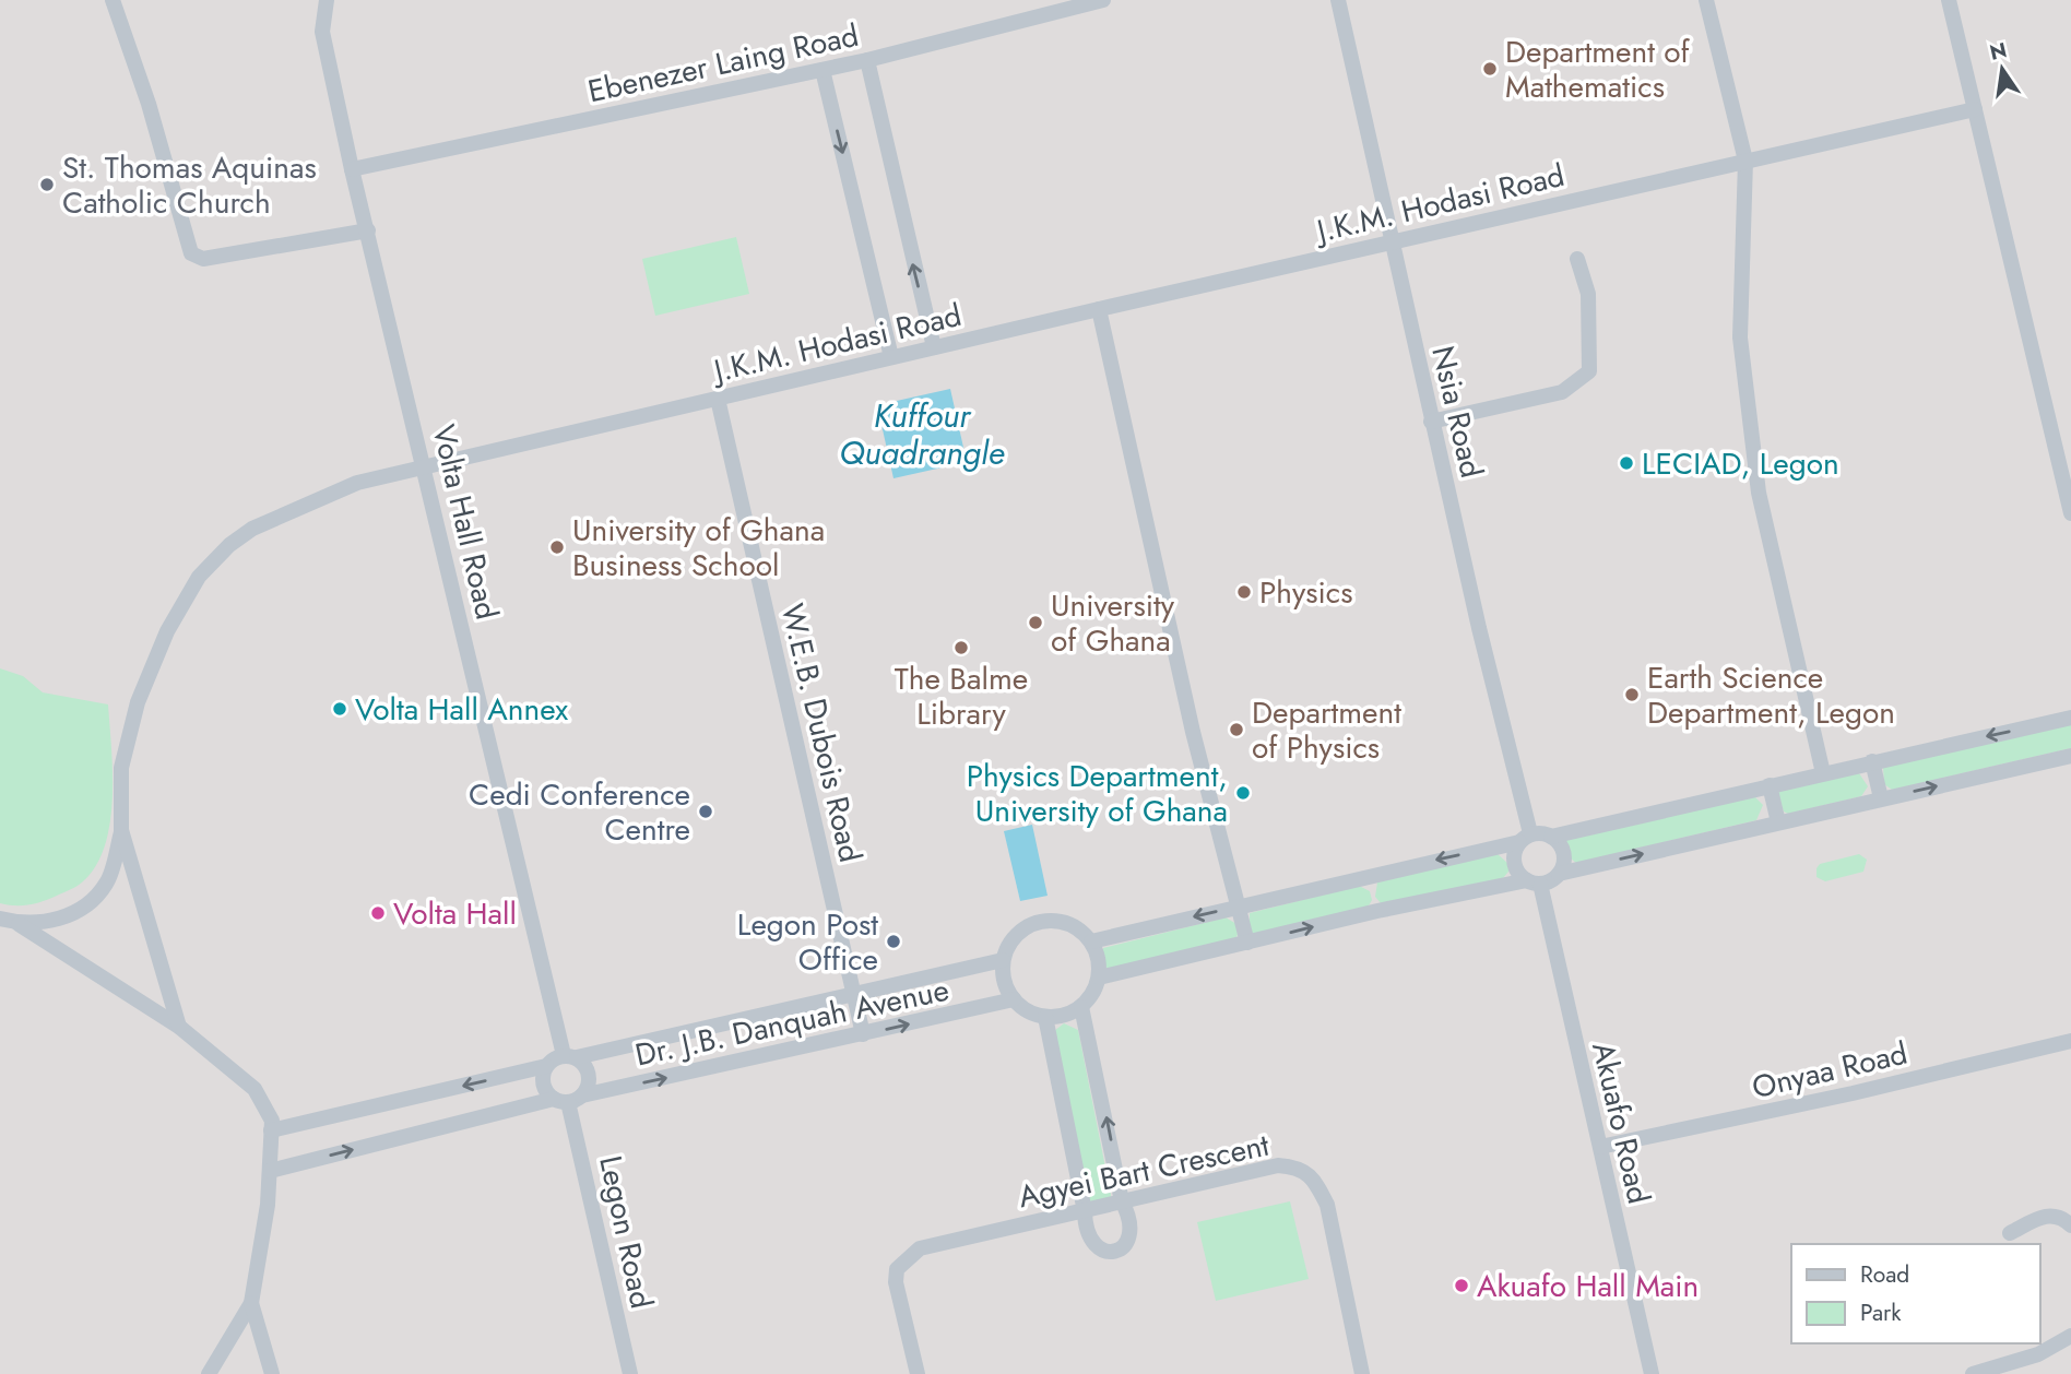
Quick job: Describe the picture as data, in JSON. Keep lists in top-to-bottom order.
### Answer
{
  "streets": {
    "street": [
      "Ebenezer Laing Road",
      "J.K.M. Hodasi Road",
      "Nsia Road",
      "Volta Hall Road",
      "W.E.B. Dubois Road",
      "Dr. J.B. Danquah Avenue",
      "Onyaa Road",
      "Akuafo Road",
      "Agyei Bart Crescent",
      "Legon Road"
    ]
  },
  "crossings": [
    ["Ebenezer Laing Road", "Volta Hall Road"],
    ["J.K.M. Hodasi Road", "Nsia Road"],
    ["J.K.M. Hodasi Road", "Volta Hall Road"],
    ["J.K.M. Hodasi Road", "W.E.B. Dubois Road"],
    ["Nsia Road", "Akuafo Road"],
    ["Volta Hall Road", "Dr. J.B. Danquah Avenue"],
    ["Volta Hall Road", "Legon Road"],
    ["W.E.B. Dubois Road", "Dr. J.B. Danquah Avenue"],
    ["Dr. J.B. Danquah Avenue", "Legon Road"],
    ["Onyaa Road", "Akuafo Road"]
  ],
  "water": ["Kuffour Quadrangle"],
  "places": [
    "Department of Mathematics",
    "St. Thomas Aquinas Catholic Church",
    "LECIAD, Legon",
    "University of Ghana Business School",
    "Physics",
    "University of Ghana",
    "The Balme Library",
    "Earth Science Department, Legon",
    "Volta Hall Annex",
    "Department of Physics",
    "Physics Department, University of Ghana",
    "Cedi Conference Centre",
    "Volta Hall",
    "Legon Post Office",
    "Akuafo Hall Main"
  ],
  "legend": ["Road", "Park"],
  "north": "top"
}
